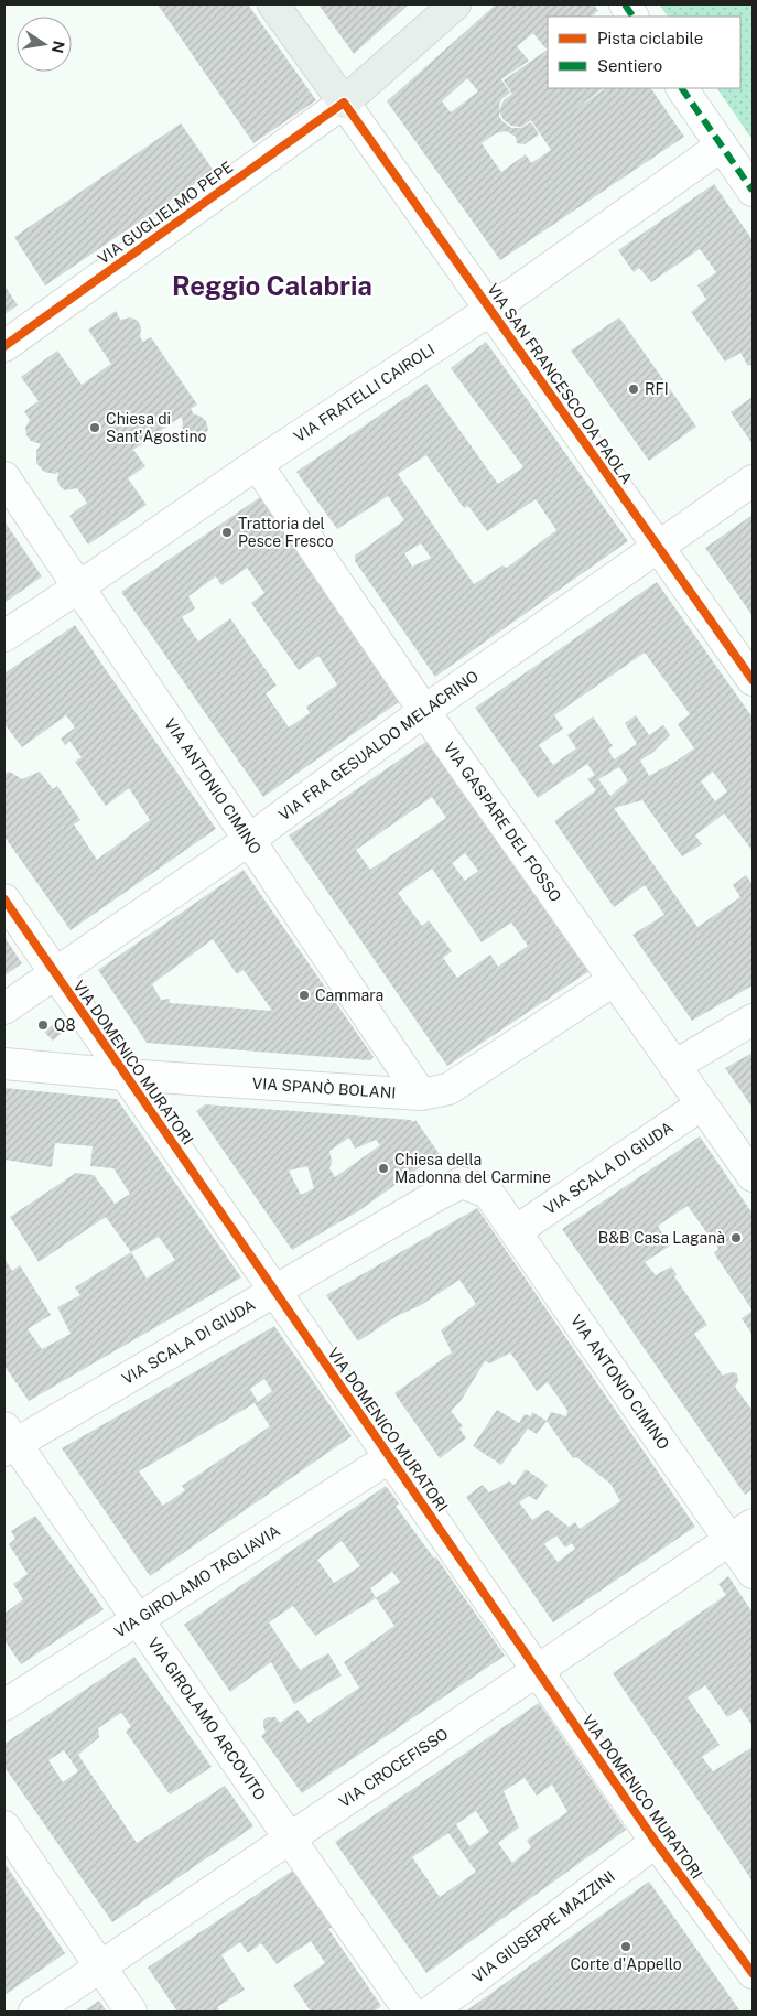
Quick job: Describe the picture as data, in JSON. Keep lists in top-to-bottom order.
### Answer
{
  "streets": {
    "main road": ["VIA GUGLIELMO PEPE", "VIA SAN FRANCESCO DA PAOLA"],
    "street": [
      "VIA FRATELLI CAIROLI",
      "VIA FRA GESUALDO MELACRINO",
      "VIA ANTONIO CIMINO",
      "VIA GASPARE DEL FOSSO",
      "VIA DOMENICO MURATORI",
      "VIA SPANÒ BOLANI",
      "VIA SCALA DI GIUDA",
      "VIA GIROLAMO TAGLIAVIA",
      "VIA GIROLAMO ARCOVITO",
      "VIA CROCEFISSO",
      "VIA GIUSEPPE MAZZINI"
    ]
  },
  "crossings": [
    ["VIA GUGLIELMO PEPE", "VIA SAN FRANCESCO DA PAOLA"],
    ["VIA SAN FRANCESCO DA PAOLA", "VIA FRATELLI CAIROLI"],
    ["VIA SAN FRANCESCO DA PAOLA", "VIA FRA GESUALDO MELACRINO"],
    ["VIA FRATELLI CAIROLI", "VIA ANTONIO CIMINO"],
    ["VIA FRATELLI CAIROLI", "VIA GASPARE DEL FOSSO"],
    ["VIA FRA GESUALDO MELACRINO", "VIA ANTONIO CIMINO"],
    ["VIA FRA GESUALDO MELACRINO", "VIA GASPARE DEL FOSSO"],
    ["VIA FRA GESUALDO MELACRINO", "VIA DOMENICO MURATORI"],
    ["VIA ANTONIO CIMINO", "VIA SPANÒ BOLANI"],
    ["VIA ANTONIO CIMINO", "VIA SCALA DI GIUDA"],
    ["VIA ANTONIO CIMINO", "VIA CROCEFISSO"],
    ["VIA GASPARE DEL FOSSO", "VIA SPANÒ BOLANI"],
    ["VIA GASPARE DEL FOSSO", "VIA SCALA DI GIUDA"],
    ["VIA DOMENICO MURATORI", "VIA SPANÒ BOLANI"],
    ["VIA DOMENICO MURATORI", "VIA SCALA DI GIUDA"],
    ["VIA DOMENICO MURATORI", "VIA GIROLAMO TAGLIAVIA"],
    ["VIA DOMENICO MURATORI", "VIA CROCEFISSO"],
    ["VIA DOMENICO MURATORI", "VIA GIUSEPPE MAZZINI"],
    ["VIA SCALA DI GIUDA", "VIA GIROLAMO ARCOVITO"],
    ["VIA GIROLAMO TAGLIAVIA", "VIA GIROLAMO ARCOVITO"],
    ["VIA GIROLAMO ARCOVITO", "VIA CROCEFISSO"]
  ],
  "districts": ["Reggio Calabria"],
  "places": [
    "RFI",
    "Chiesa di Sant'Agostino",
    "Trattoria del Pesce Fresco",
    "Cammara",
    "Q8",
    "Chiesa della Madonna del Carmine",
    "B&B Casa Laganà",
    "Corte d'Appello"
  ],
  "legend": ["Pista ciclabile", "Sentiero"],
  "north": "right"
}
